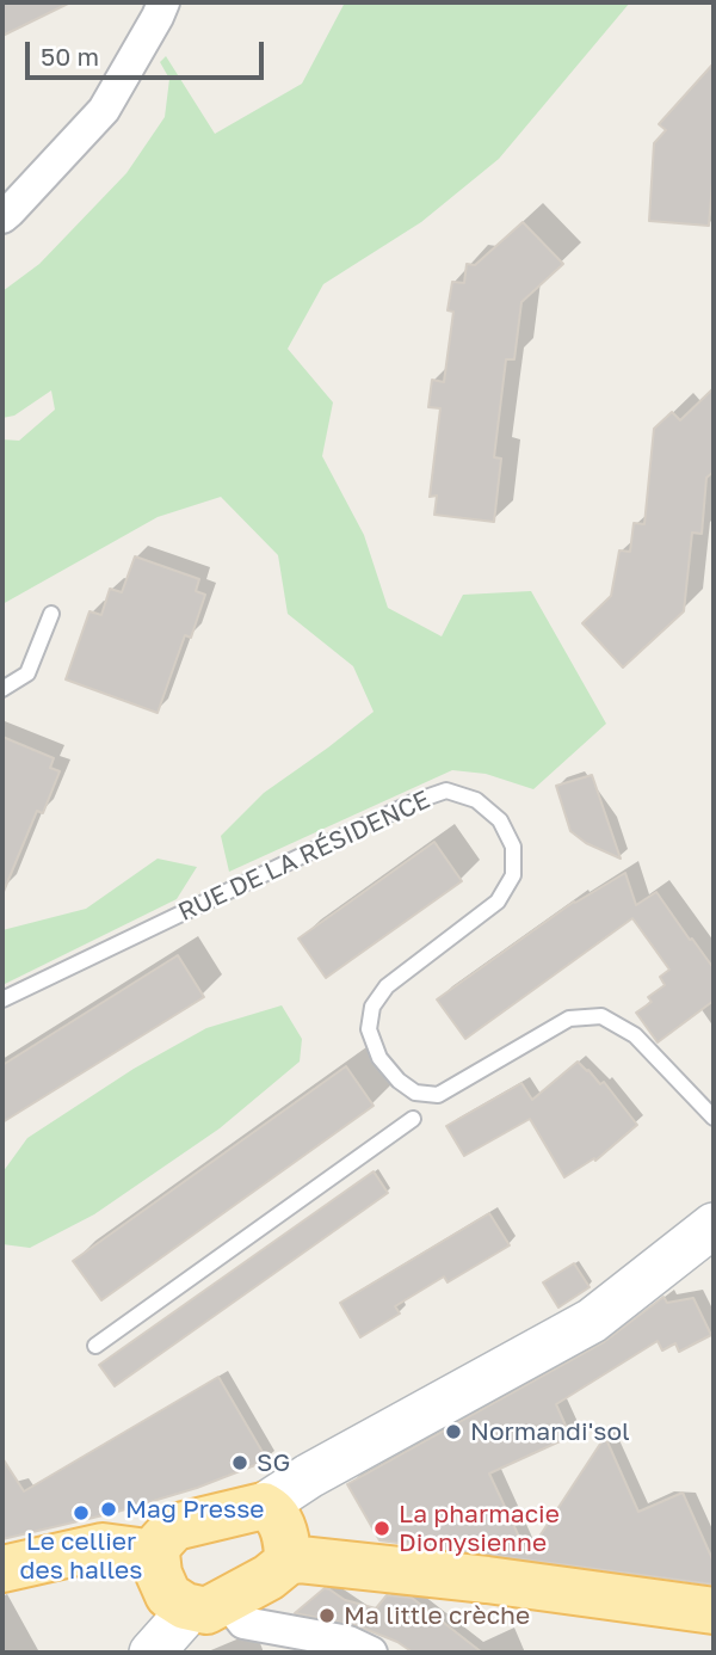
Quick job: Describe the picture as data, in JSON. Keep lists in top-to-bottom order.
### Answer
{
  "streets": {
    "lane": ["RUE DE LA RÉSIDENCE"]
  },
  "places": [
    "Normandi'sol",
    "SG",
    "Mag Presse",
    "Le cellier des halles",
    "La pharmacie Dionysienne",
    "Ma little crèche"
  ],
  "scale_bar": "50 m"
}
